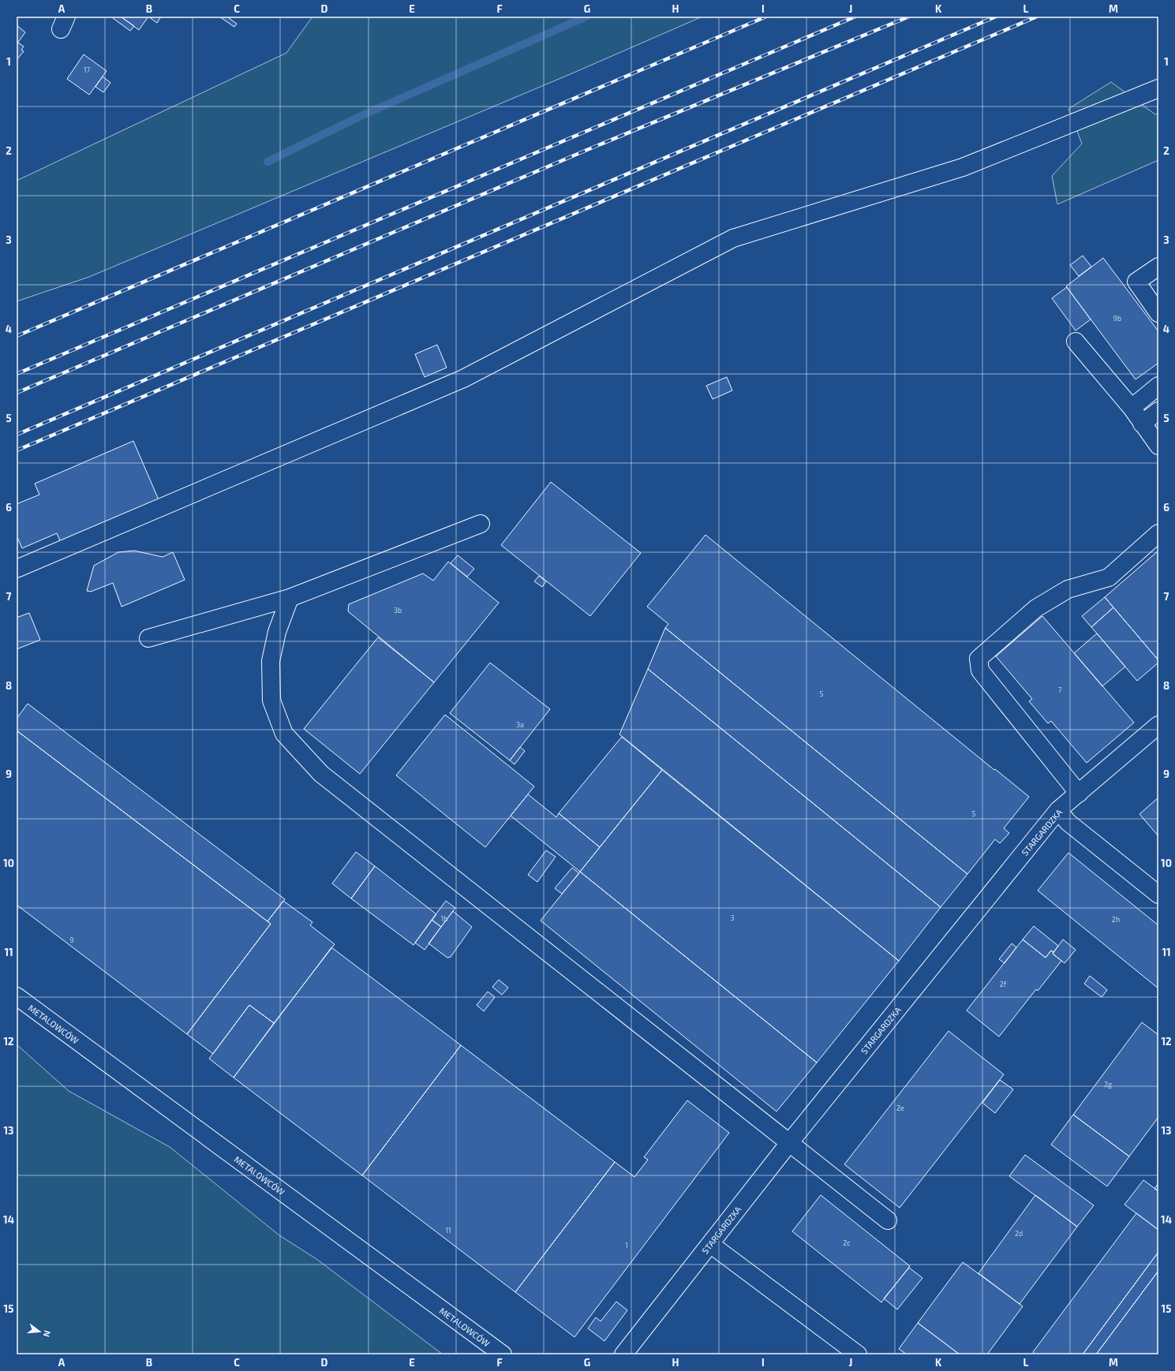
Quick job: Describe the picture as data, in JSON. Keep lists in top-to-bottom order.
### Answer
{
  "streets": {
    "street": ["STARGARDZKA", "METALOWCÓW"]
  },
  "house_numbers": [
    "17",
    "9b",
    "3b",
    "7",
    "5",
    "3a",
    "5",
    "3",
    "1b",
    "2h",
    "9",
    "2f",
    "2g",
    "2e",
    "11",
    "2d",
    "2c",
    "1"
  ],
  "north": "right",
  "grid": {
    "columns": [
      "A",
      "B",
      "C",
      "D",
      "E",
      "F",
      "G",
      "H",
      "I",
      "J",
      "K",
      "L",
      "M"
    ],
    "rows": [
      "1",
      "2",
      "3",
      "4",
      "5",
      "6",
      "7",
      "8",
      "9",
      "10",
      "11",
      "12",
      "13",
      "14",
      "15"
    ]
  }
}
